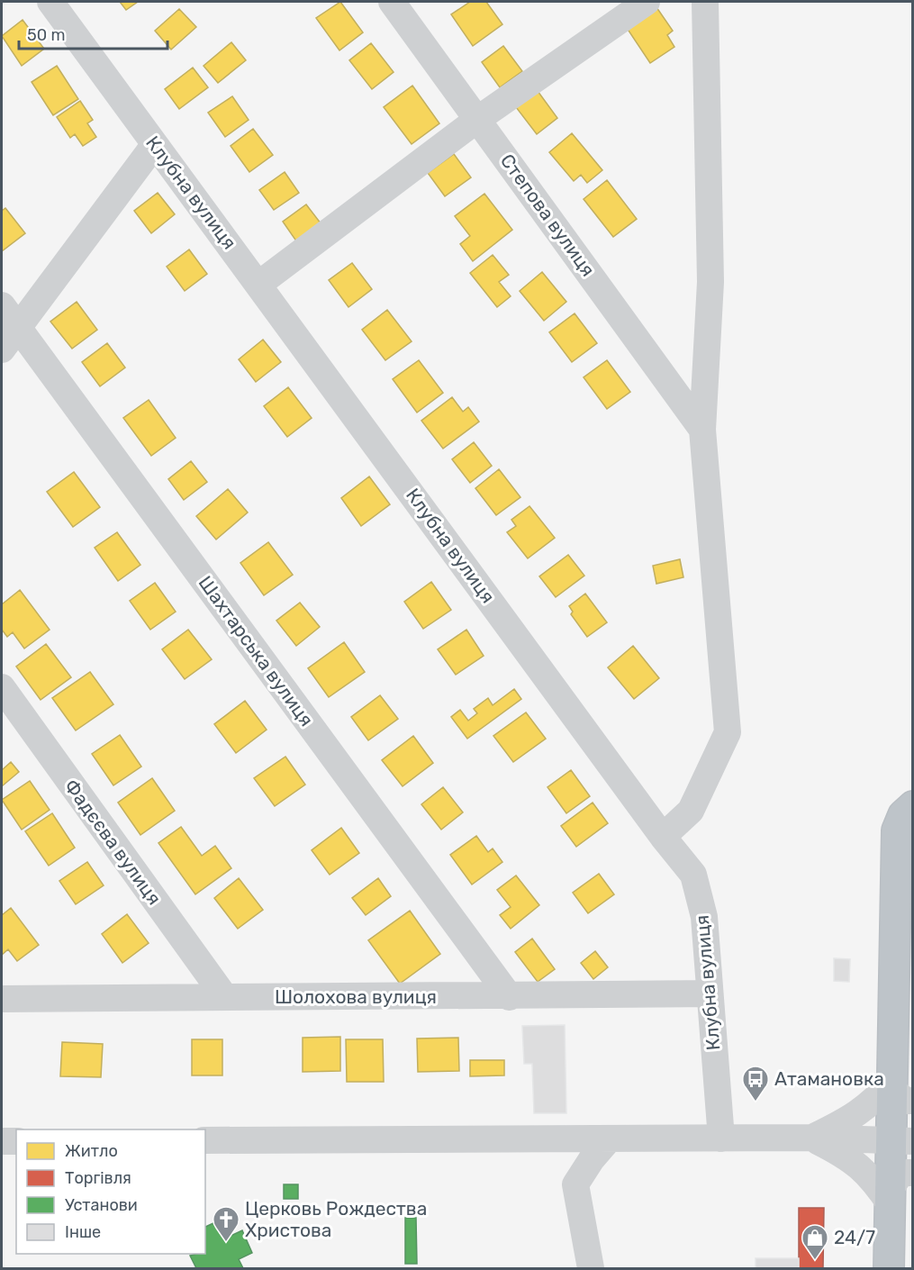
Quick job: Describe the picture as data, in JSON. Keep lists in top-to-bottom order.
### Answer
{
  "streets": {
    "street": [
      "Клубна вулиця",
      "Степова вулиця",
      "Шахтарська вулиця",
      "Фадєєва вулиця",
      "Шолохова вулиця"
    ]
  },
  "crossings": [
    ["Клубна вулиця", "Шолохова вулиця"],
    ["Шахтарська вулиця", "Шолохова вулиця"],
    ["Фадєєва вулиця", "Шолохова вулиця"]
  ],
  "places": {
    "bus stop": ["Атамановка"],
    "church": ["Церковь Рождества Христова"],
    "shop": ["24/7"]
  },
  "legend": [
    "Житло",
    "Торгівля",
    "Установи",
    "Інше"
  ],
  "scale_bar": "50 m"
}
